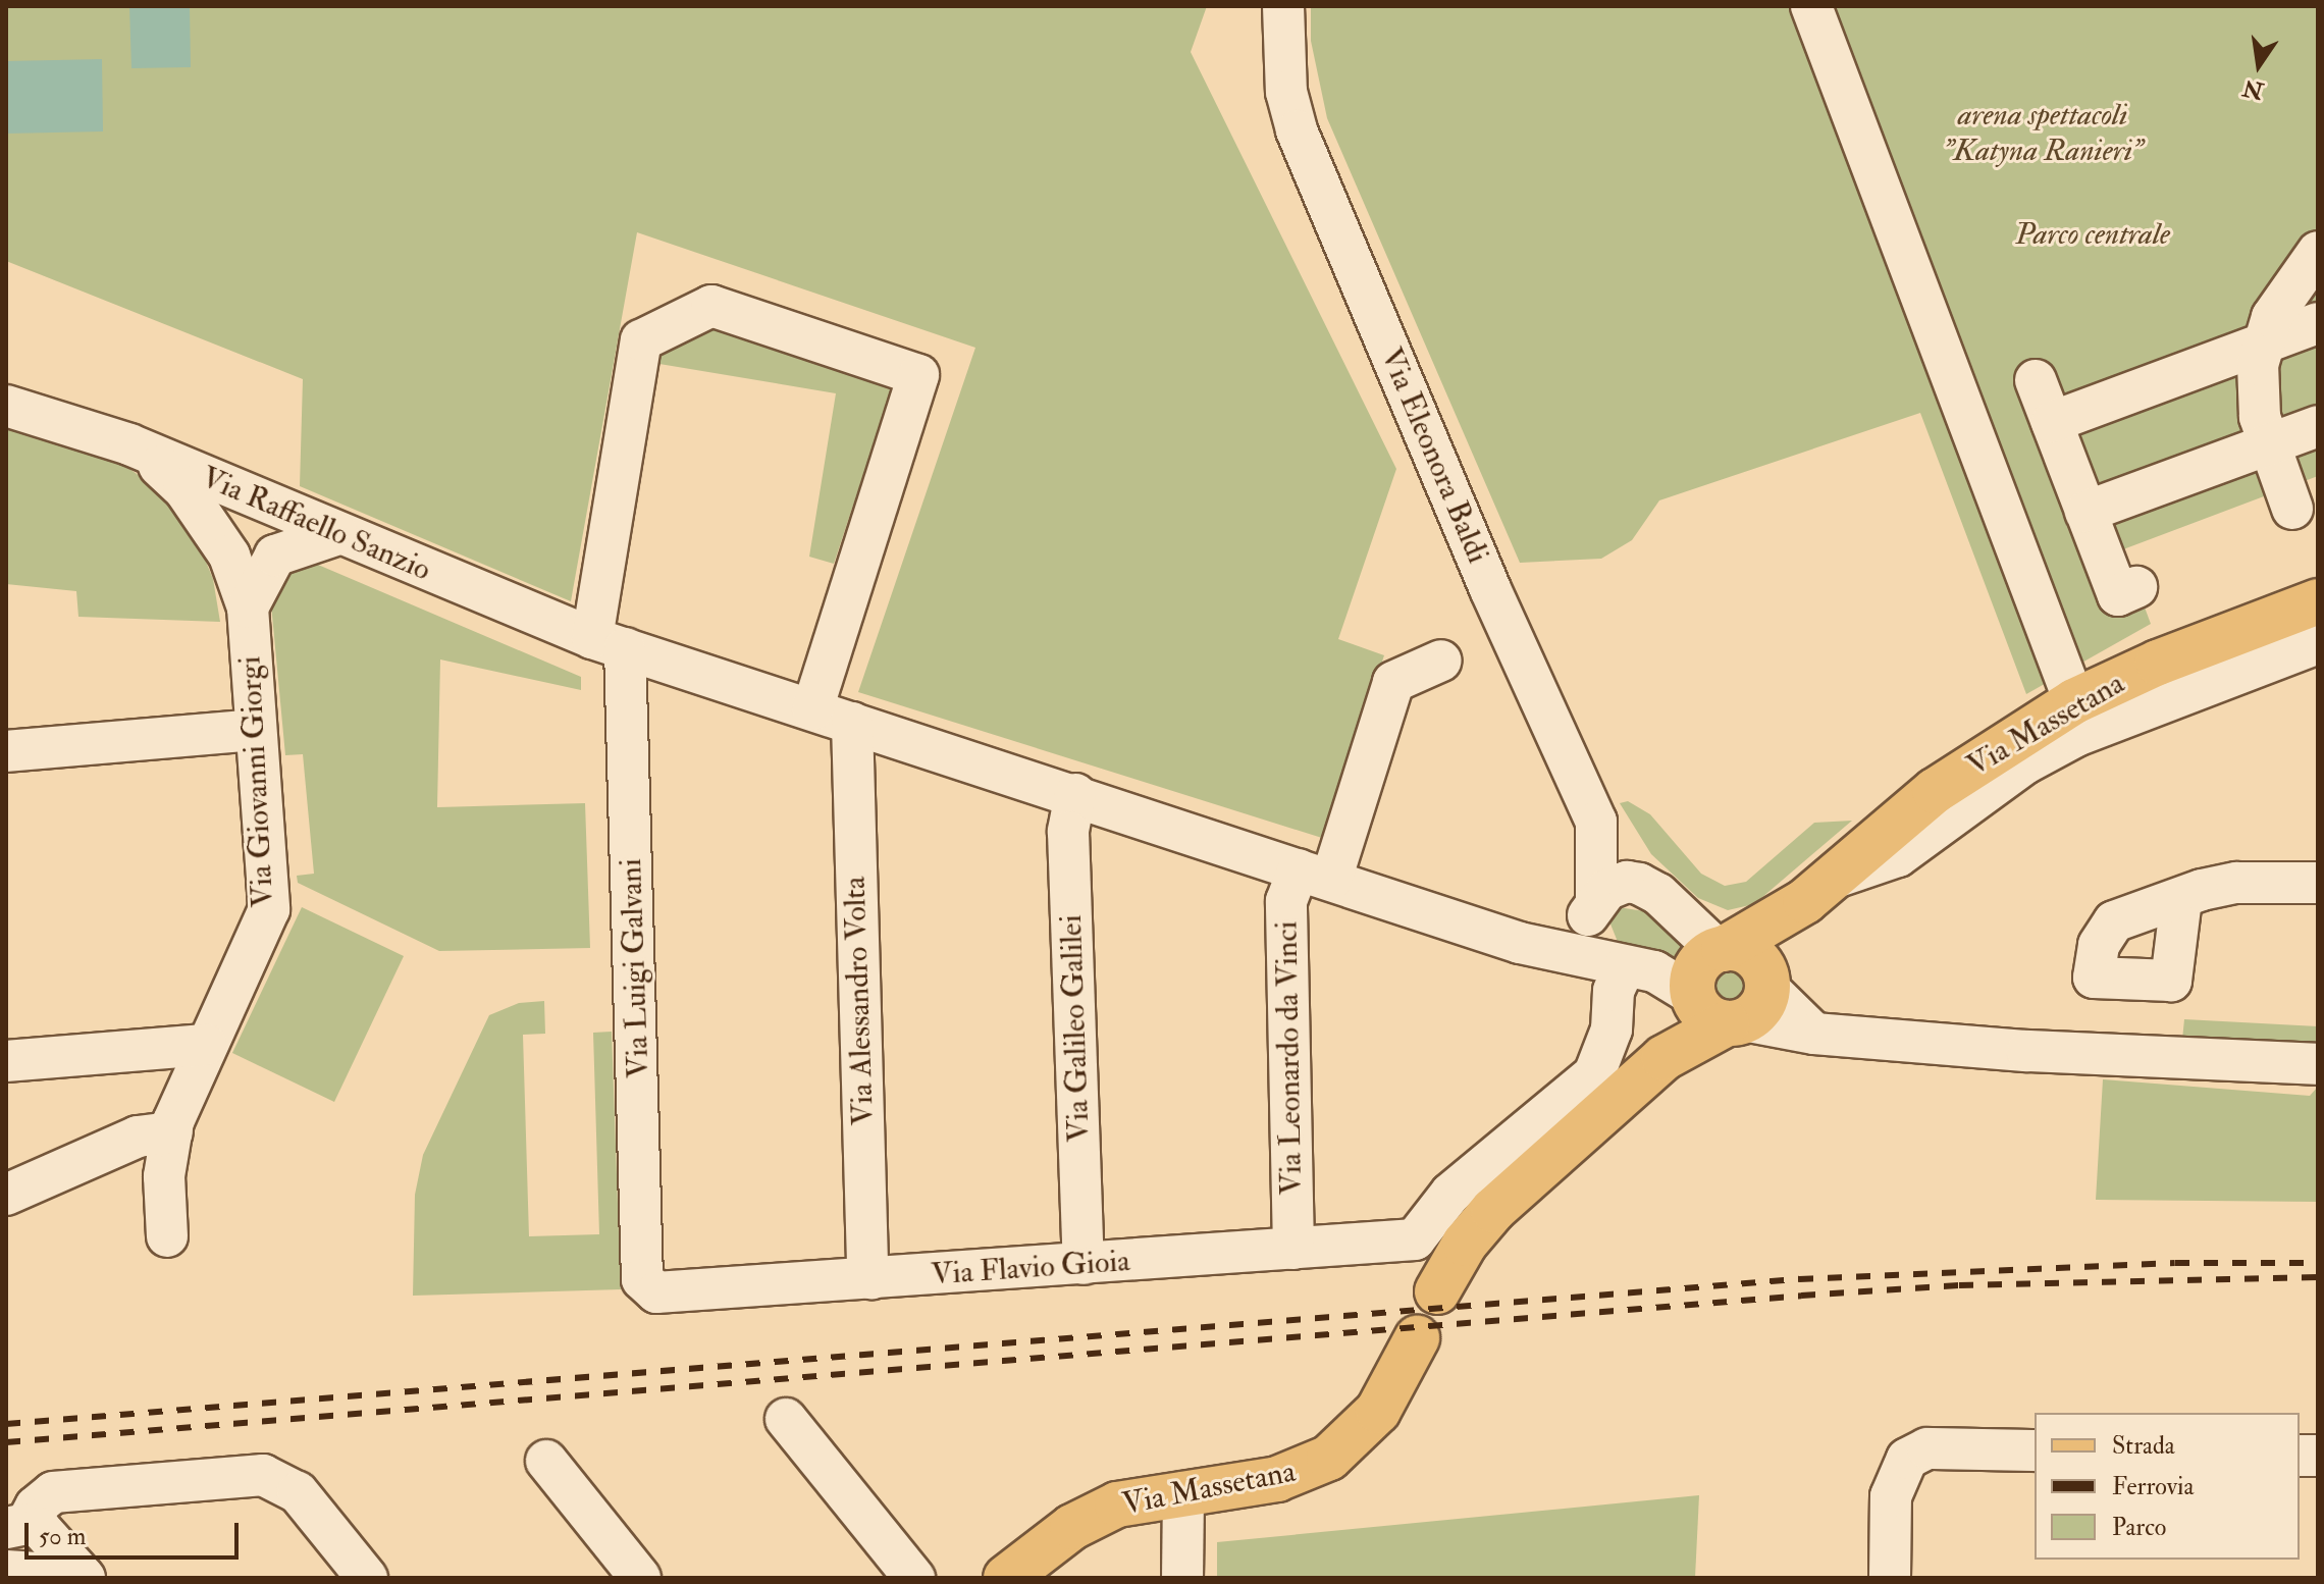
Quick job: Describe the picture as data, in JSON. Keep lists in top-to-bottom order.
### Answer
{
  "streets": {
    "main road": ["Via Massetana"],
    "street": [
      "Via Eleonora Baldi",
      "Via Raffaello Sanzio",
      "Via Giovanni Giorgi",
      "Via Luigi Galvani",
      "Via Alessandro Volta",
      "Via Galileo Galilei",
      "Via Leonardo da Vinci",
      "Via Flavio Gioia"
    ]
  },
  "crossings": [
    ["Via Raffaello Sanzio", "Via Giovanni Giorgi"],
    ["Via Raffaello Sanzio", "Via Luigi Galvani"],
    ["Via Raffaello Sanzio", "Via Alessandro Volta"],
    ["Via Raffaello Sanzio", "Via Galileo Galilei"],
    ["Via Raffaello Sanzio", "Via Leonardo da Vinci"],
    ["Via Luigi Galvani", "Via Flavio Gioia"],
    ["Via Alessandro Volta", "Via Flavio Gioia"],
    ["Via Galileo Galilei", "Via Flavio Gioia"],
    ["Via Leonardo da Vinci", "Via Flavio Gioia"]
  ],
  "parks": ["arena spettacoli \"Katyna Ranieri\"", "Parco centrale"],
  "legend": ["Strada", "Ferrovia", "Parco"],
  "scale_bar": "50 m",
  "north": "bottom"
}
